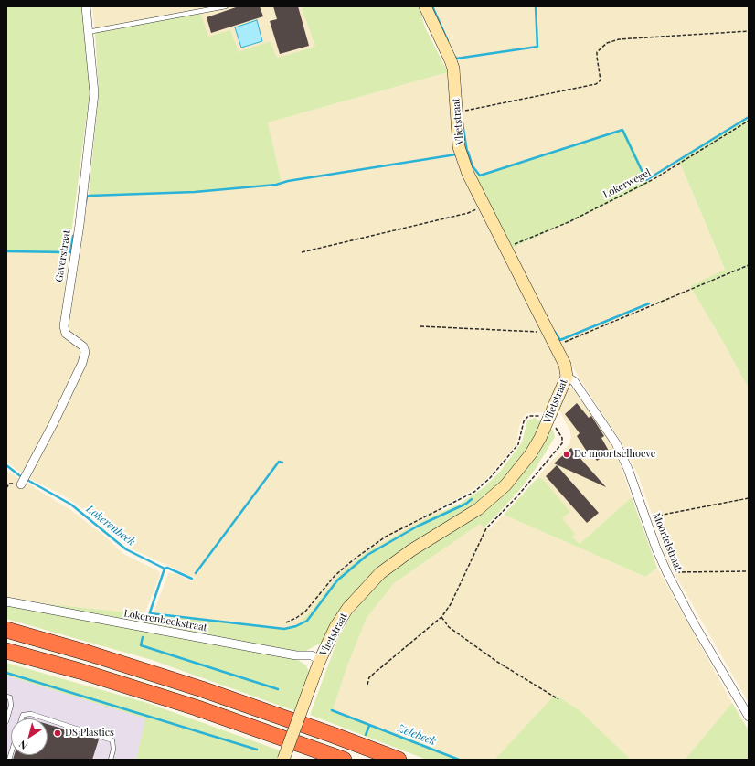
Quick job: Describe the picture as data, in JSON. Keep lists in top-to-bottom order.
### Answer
{
  "streets": {
    "street": [
      "Vlietstraat",
      "Gaverstraat",
      "Moortelstraat",
      "Lokerenbeekstraat"
    ],
    "path": ["Lokerwegel"]
  },
  "crossings": [
    ["Vlietstraat", "Lokerwegel"],
    ["Vlietstraat", "Moortelstraat"],
    ["Vlietstraat", "Lokerenbeekstraat"]
  ],
  "water": ["Lokerenbeek", "Zelebeek"],
  "places": ["De moortselhoeve", "DS Plastics"],
  "north": "bottom left"
}
